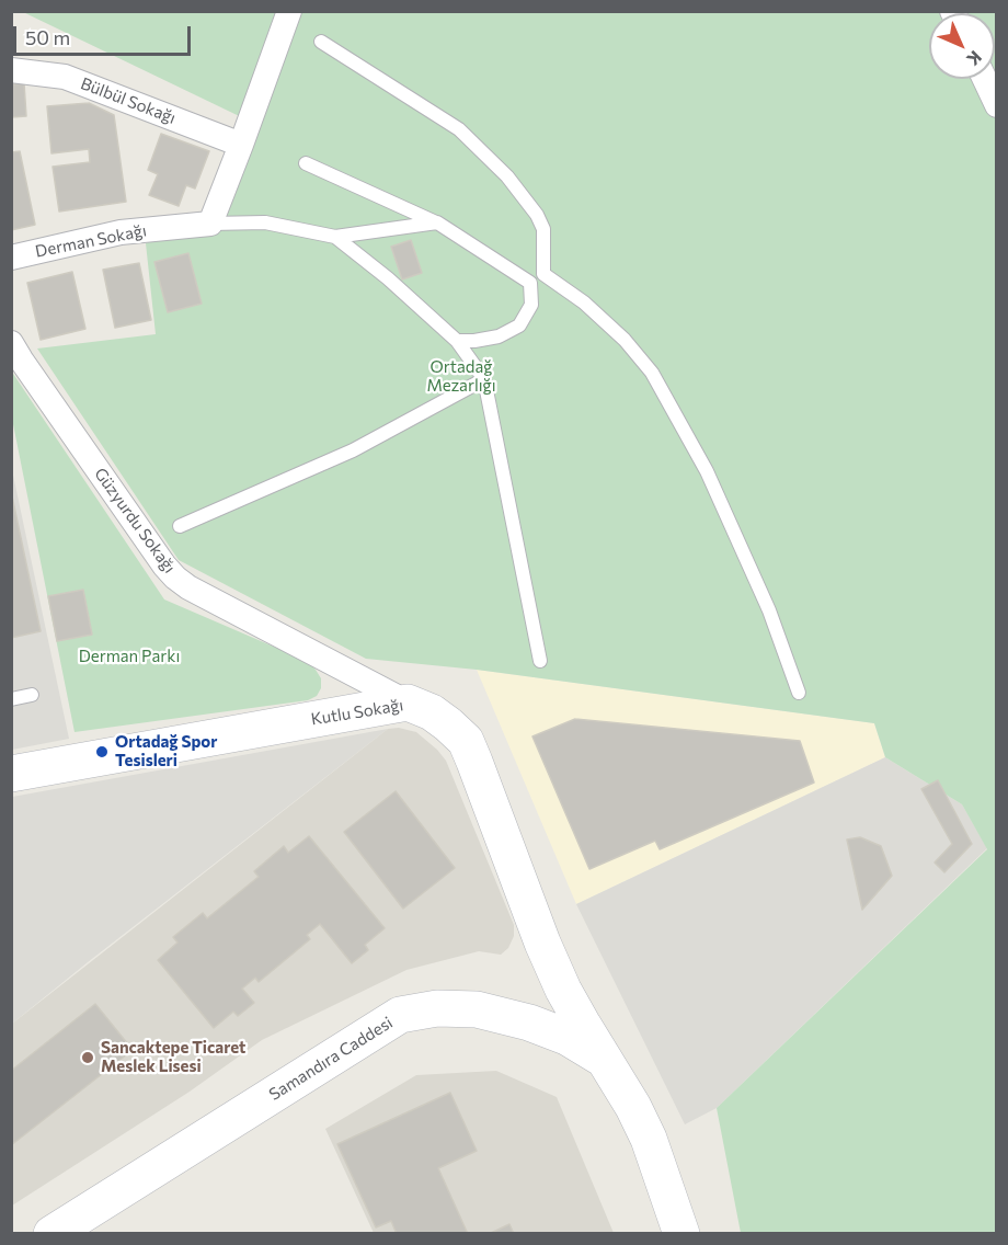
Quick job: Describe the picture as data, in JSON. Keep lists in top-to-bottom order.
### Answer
{
  "streets": {
    "main road": ["Kutlu Sokağı", "Samandıra Caddesi"],
    "street": ["Bülbül Sokağı", "Derman Sokağı", "Güzyurdu Sokağı"]
  },
  "crossings": [
    ["Güzyurdu Sokağı", "Kutlu Sokağı"],
    ["Kutlu Sokağı", "Samandıra Caddesi"]
  ],
  "parks": ["Ortadağ Mezarlığı", "Derman Parkı"],
  "places": ["Ortadağ Spor Tesisleri", "Sancaktepe Ticaret Meslek Lisesi"],
  "scale_bar": "50 m",
  "north": "bottom right"
}
